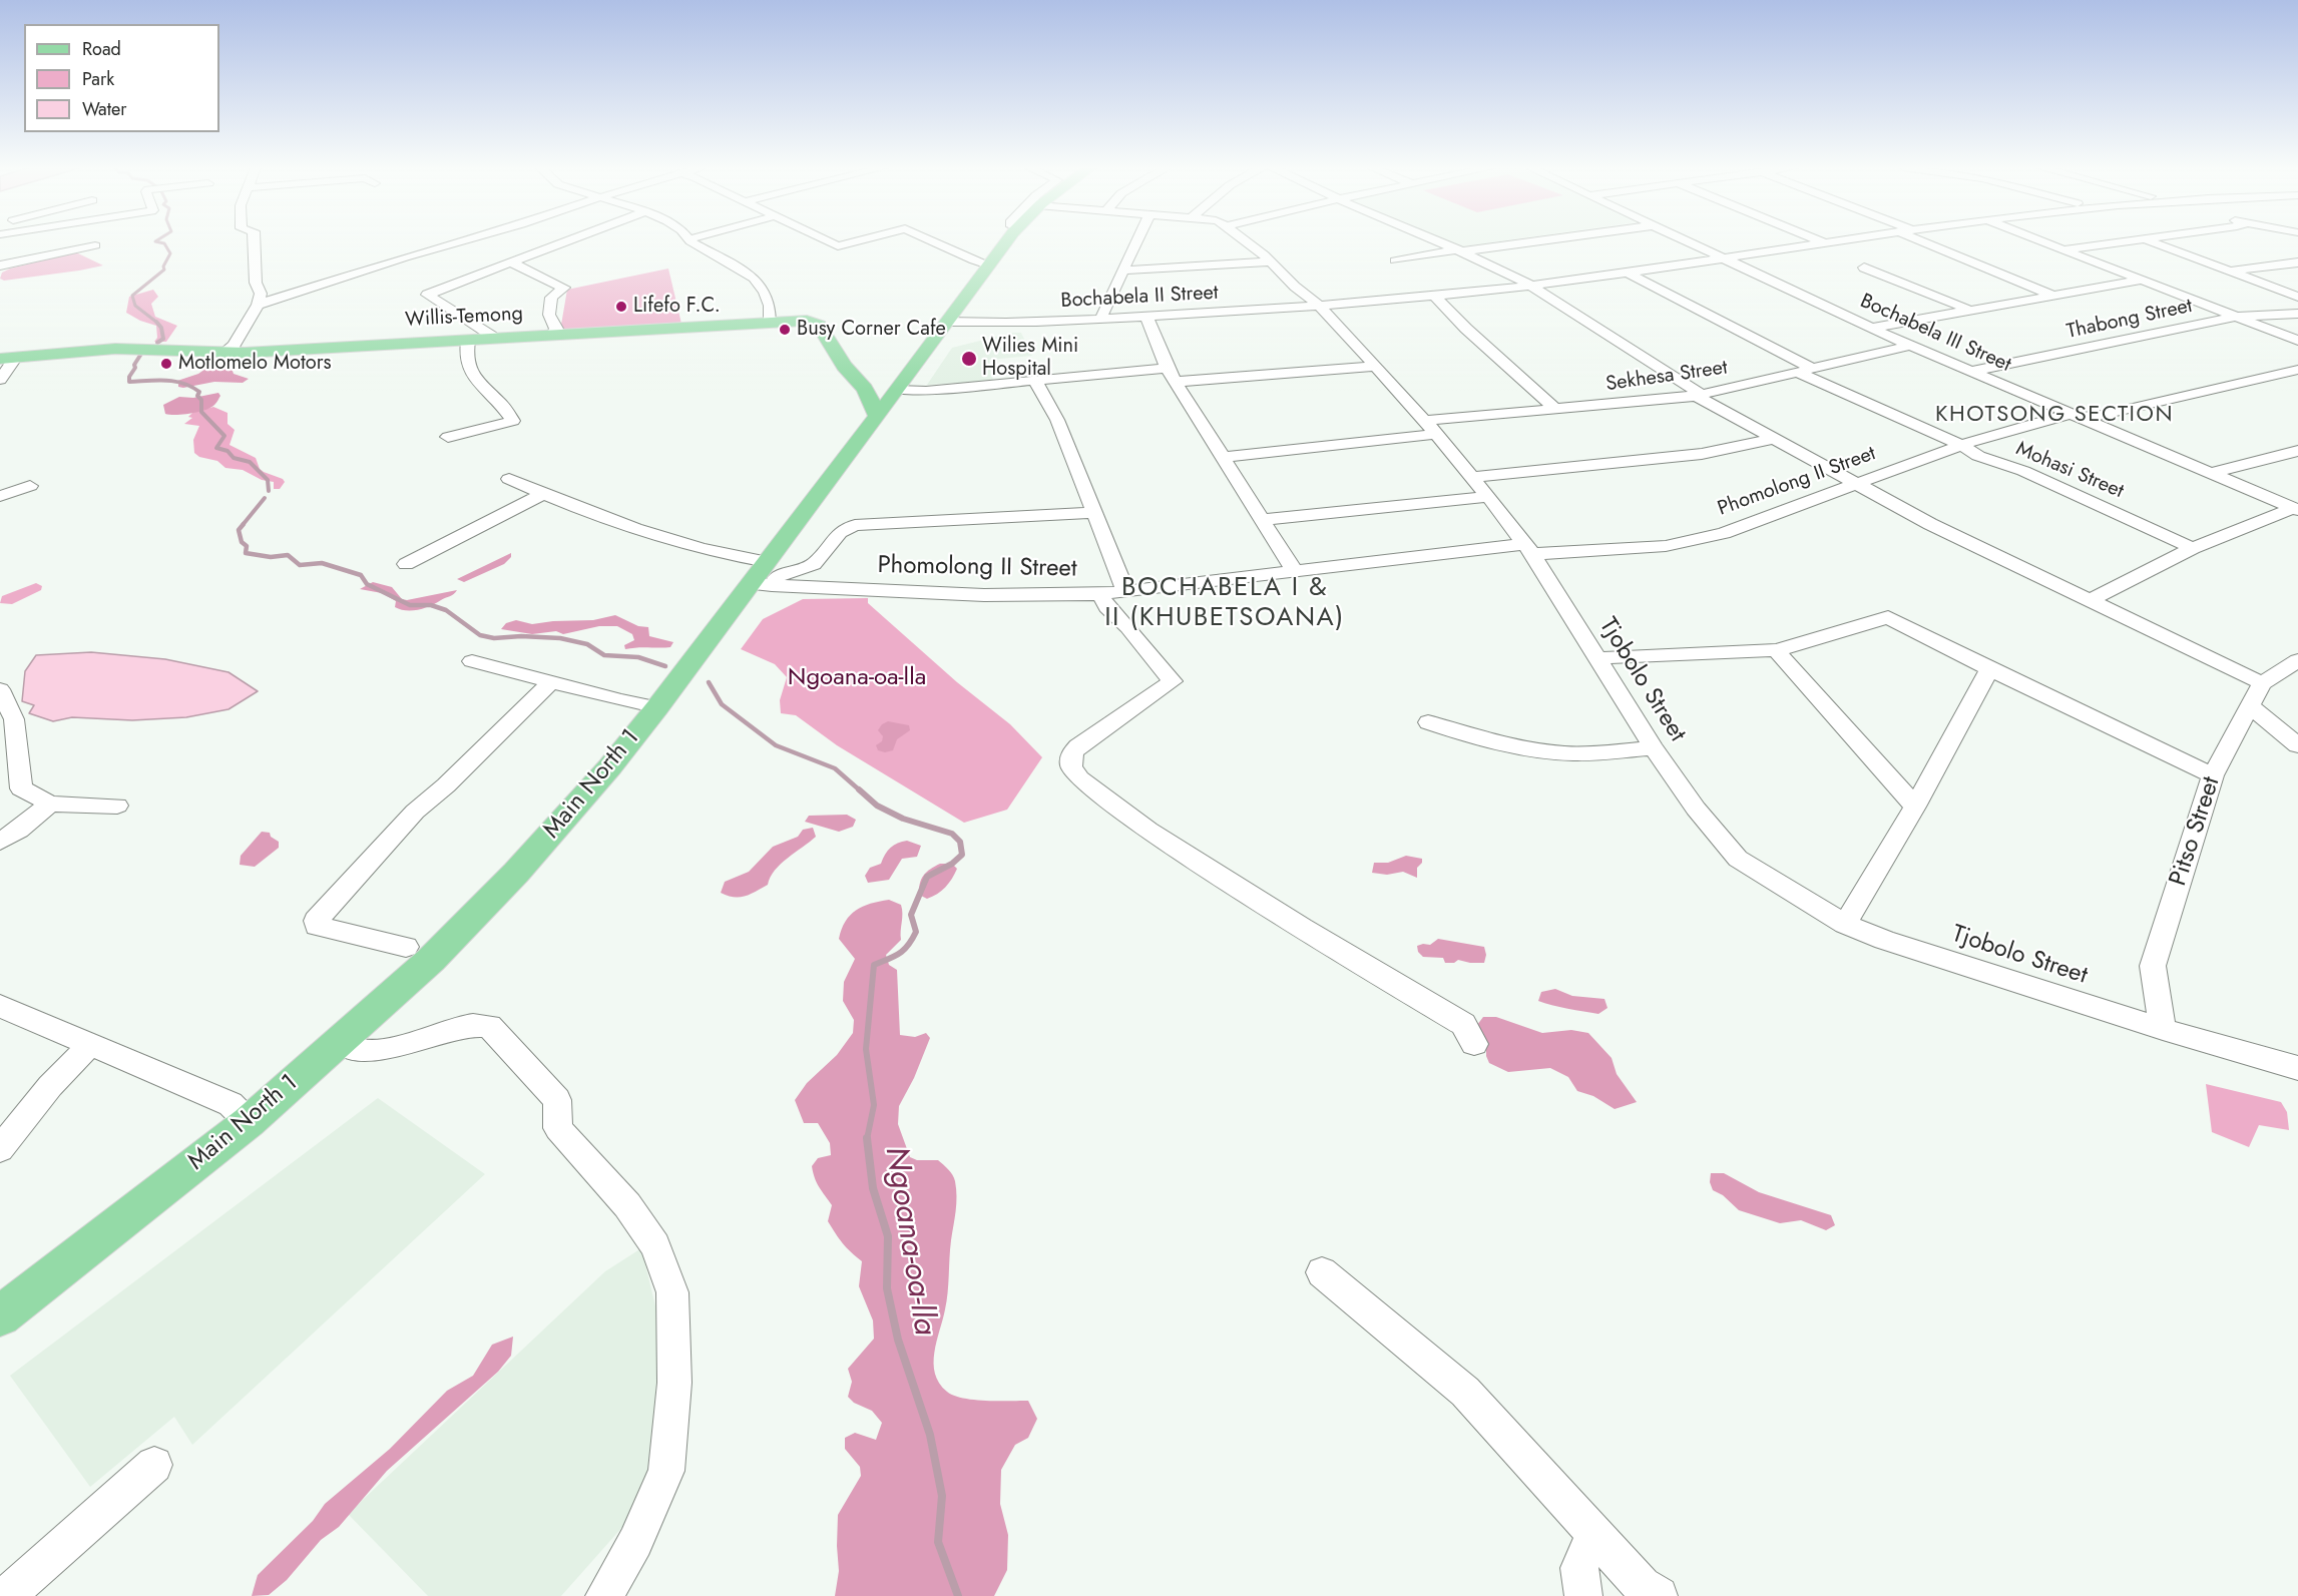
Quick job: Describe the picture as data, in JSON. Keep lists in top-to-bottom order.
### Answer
{
  "streets": {
    "main road": ["Willis-Temong", "Main North 1"],
    "street": [
      "Bochabela II Street",
      "Thabong Street",
      "Bochabela III Street",
      "Sekhesa Street",
      "Mohasi Street",
      "Phomolong II Street",
      "Tjobolo Street",
      "Pitso Street"
    ]
  },
  "crossings": [
    ["Bochabela II Street", "Bochabela III Street"],
    ["Bochabela II Street", "Mohasi Street"],
    ["Bochabela II Street", "Tjobolo Street"],
    ["Bochabela II Street", "Main North 1"],
    ["Thabong Street", "Bochabela III Street"],
    ["Bochabela III Street", "Sekhesa Street"],
    ["Bochabela III Street", "Phomolong II Street"],
    ["Sekhesa Street", "Mohasi Street"],
    ["Sekhesa Street", "Tjobolo Street"],
    ["Mohasi Street", "Phomolong II Street"],
    ["Phomolong II Street", "Tjobolo Street"],
    ["Phomolong II Street", "Main North 1"],
    ["Tjobolo Street", "Pitso Street"]
  ],
  "districts": ["KHOTSONG SECTION", "BOCHABELA I & II (KHUBETSOANA)"],
  "water": ["Ngoana-oa-lla"],
  "parks": ["Ngoana-oa-lla"],
  "places": [
    "Lifefo F.C.",
    "Busy Corner Cafe",
    "Wilies Mini Hospital",
    "Motlomelo Motors"
  ],
  "legend": ["Road", "Park", "Water"]
}
